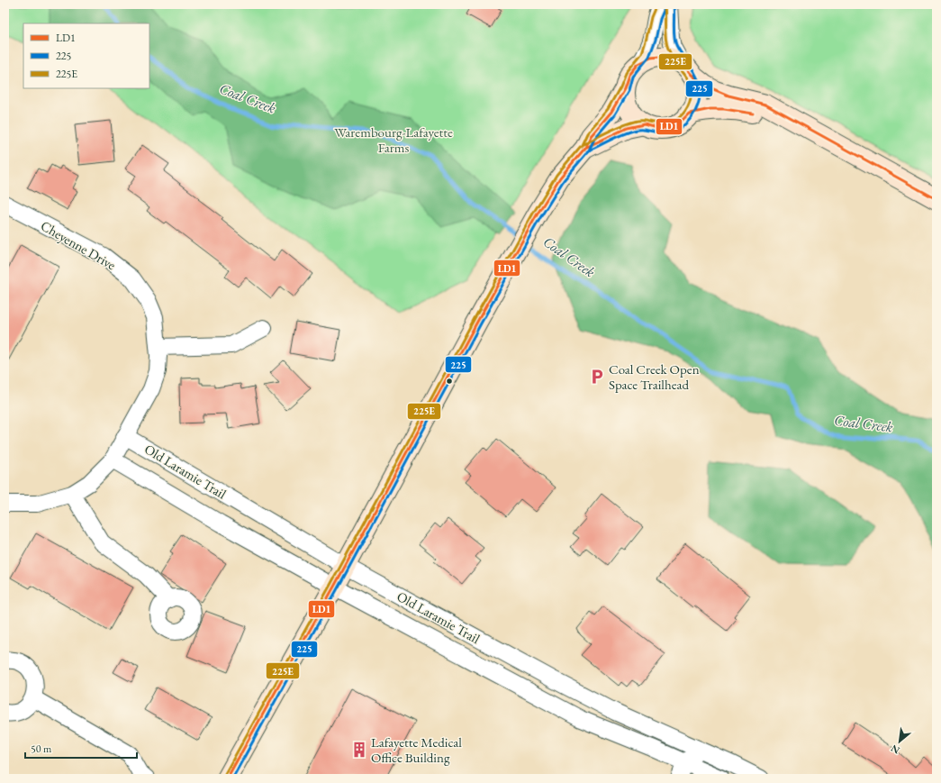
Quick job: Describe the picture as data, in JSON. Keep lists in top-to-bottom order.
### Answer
{
  "streets": {
    "street": ["Cheyenne Drive", "Old Laramie Trail"]
  },
  "crossings": [
    ["Cheyenne Drive", "Old Laramie Trail"]
  ],
  "water": ["Coal Creek"],
  "parks": ["Warembourg-Lafayette Farms"],
  "places": {
    "parking": ["Coal Creek Open Space Trailhead"],
    "building": ["Lafayette Medical Office Building"]
  },
  "lines": ["transit line 225", "transit line 225E", "transit line LD1"],
  "legend": ["LD1", "225", "225E"],
  "scale_bar": "50 m",
  "north": "bottom left"
}
